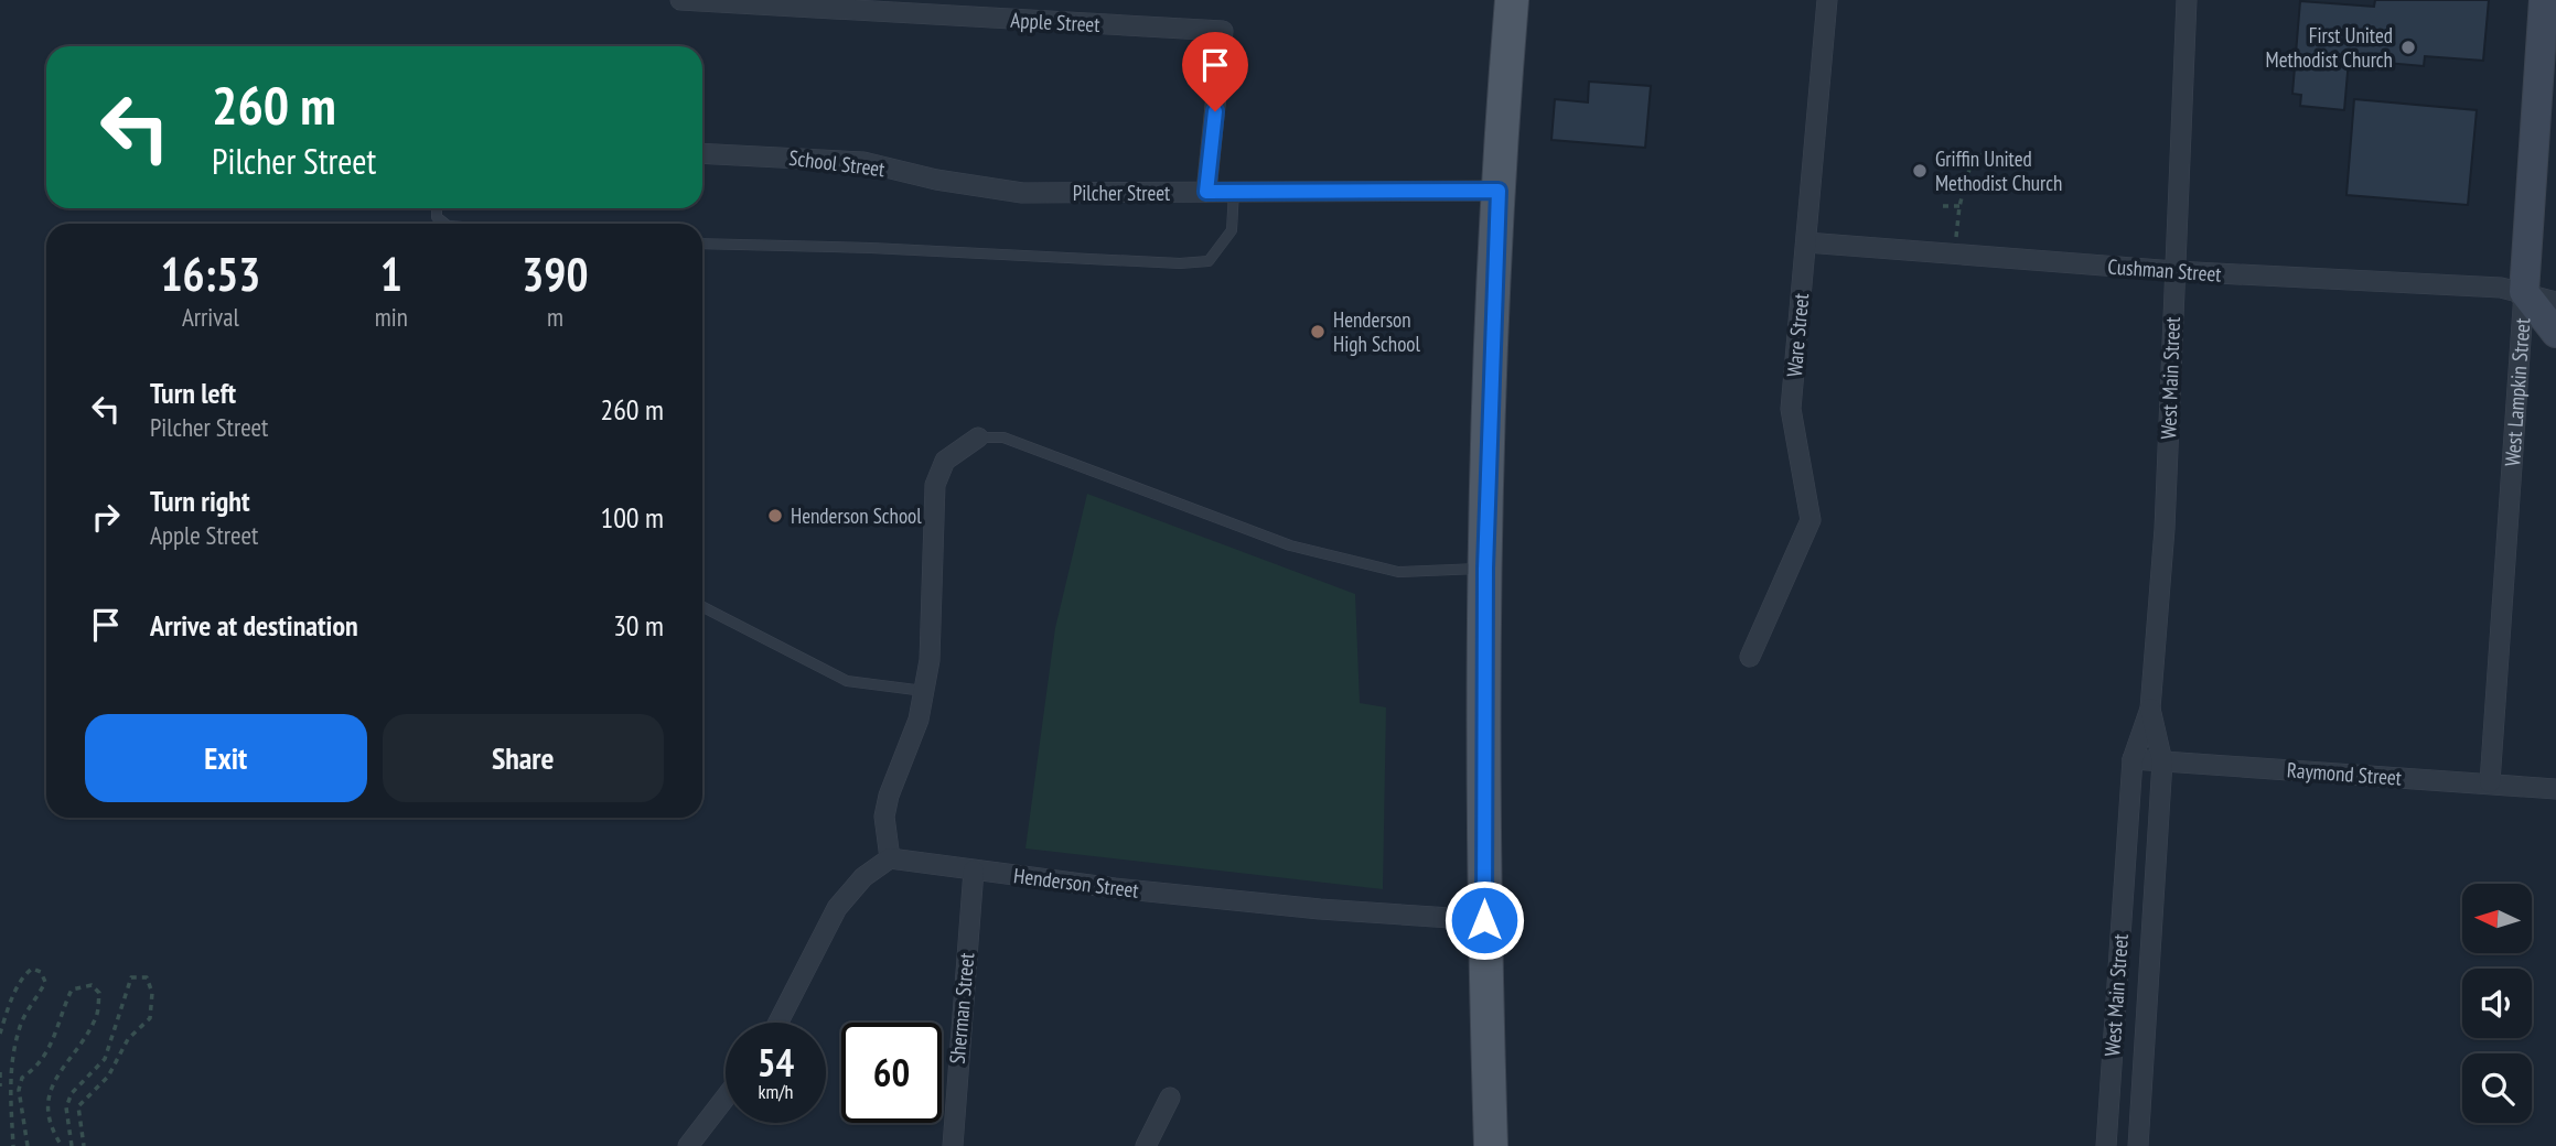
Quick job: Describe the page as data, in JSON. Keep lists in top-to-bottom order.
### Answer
{
  "streets": {
    "street": [
      "Apple Street",
      "School Street",
      "Pilcher Street",
      "Cushman Street",
      "Ware Street",
      "West Main Street",
      "West Lampkin Street",
      "Raymond Street",
      "Henderson Street",
      "Sherman Street"
    ]
  },
  "crossings": [
    ["Apple Street", "Pilcher Street"],
    ["School Street", "Pilcher Street"],
    ["Cushman Street", "Ware Street"],
    ["Cushman Street", "West Main Street"],
    ["Cushman Street", "West Lampkin Street"],
    ["West Main Street", "Raymond Street"],
    ["West Lampkin Street", "Raymond Street"],
    ["Henderson Street", "Sherman Street"]
  ],
  "places": [
    "First United Methodist Church",
    "Griffin United Methodist Church",
    "Henderson High School",
    "Henderson School"
  ],
  "north": "left",
  "page": {
    "turn": ["260 m", "Pilcher Street"],
    "eta": [
      "16:53",
      "Arrival",
      "1",
      "min",
      "390",
      "m"
    ],
    "list": [
      {
        "name": "Turn left",
        "note": "Pilcher Street",
        "value": "260 m"
      },
      {
        "name": "Turn right",
        "note": "Apple Street",
        "value": "100 m"
      },
      {
        "name": "Arrive at destination",
        "value": "30 m"
      }
    ],
    "buttons": ["Exit", "Share"],
    "speed": "54 km/h",
    "limit": "60"
  }
}
